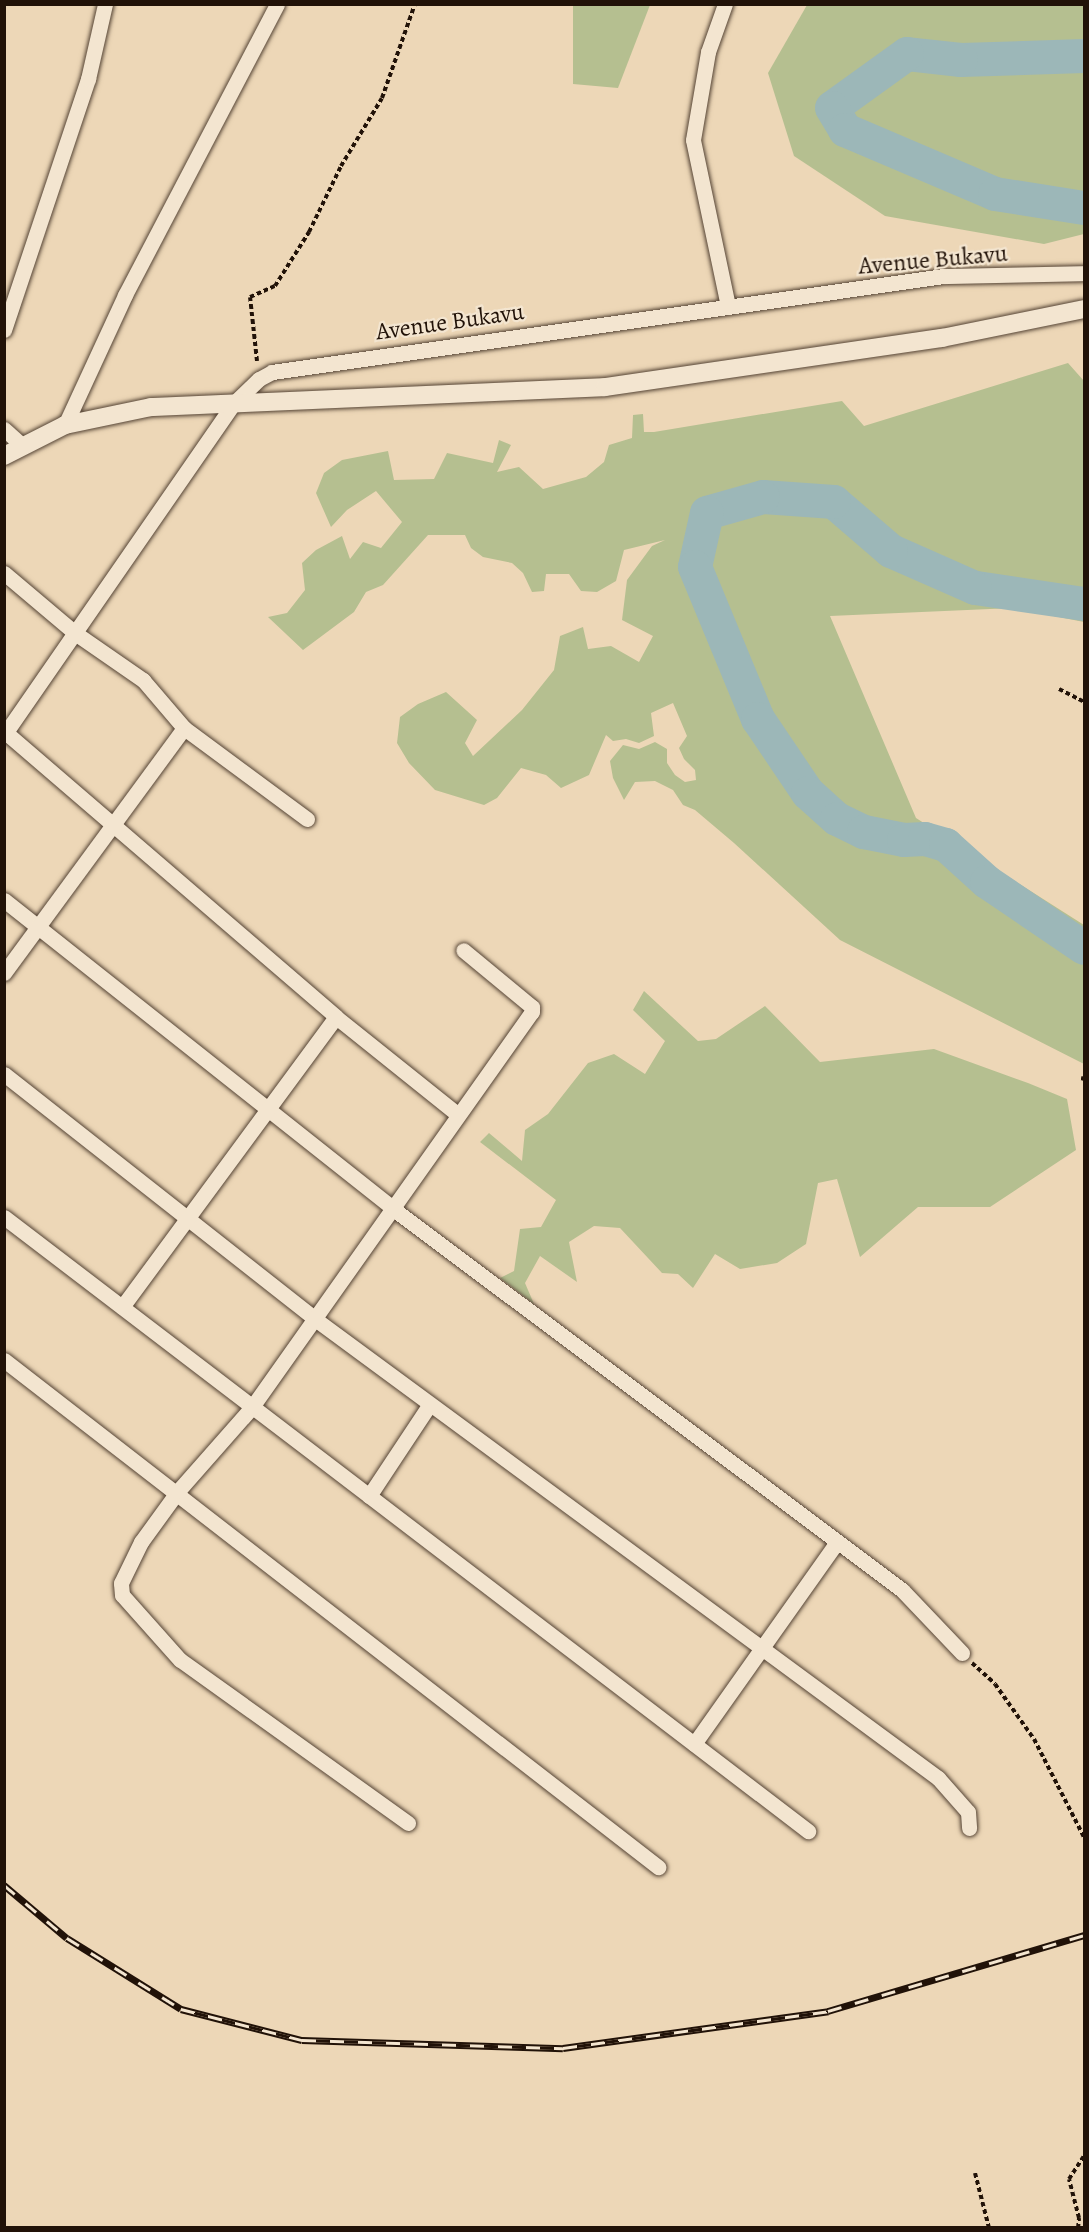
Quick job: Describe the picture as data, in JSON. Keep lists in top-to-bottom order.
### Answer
{
  "streets": {
    "street": ["Avenue Bukavu"]
  }
}
